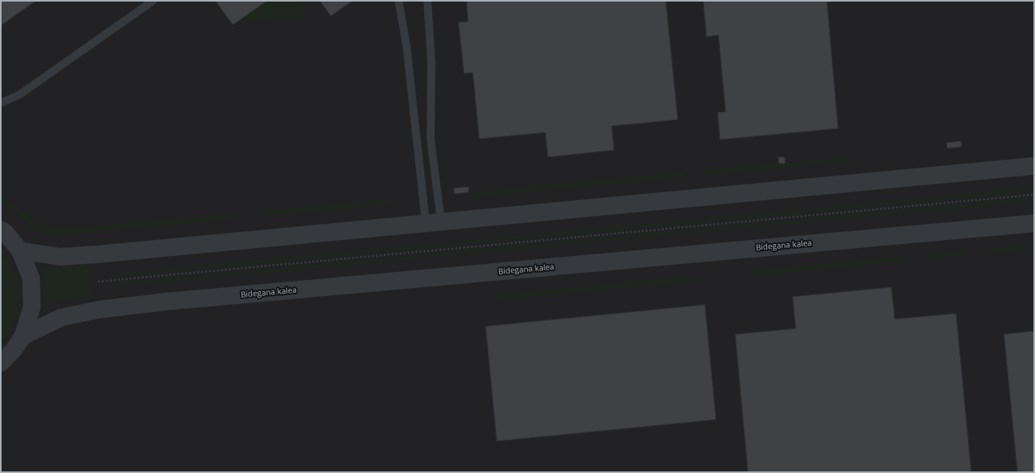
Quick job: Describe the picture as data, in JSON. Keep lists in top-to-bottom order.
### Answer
{
  "streets": {
    "street": ["Bidegana kalea"]
  }
}
